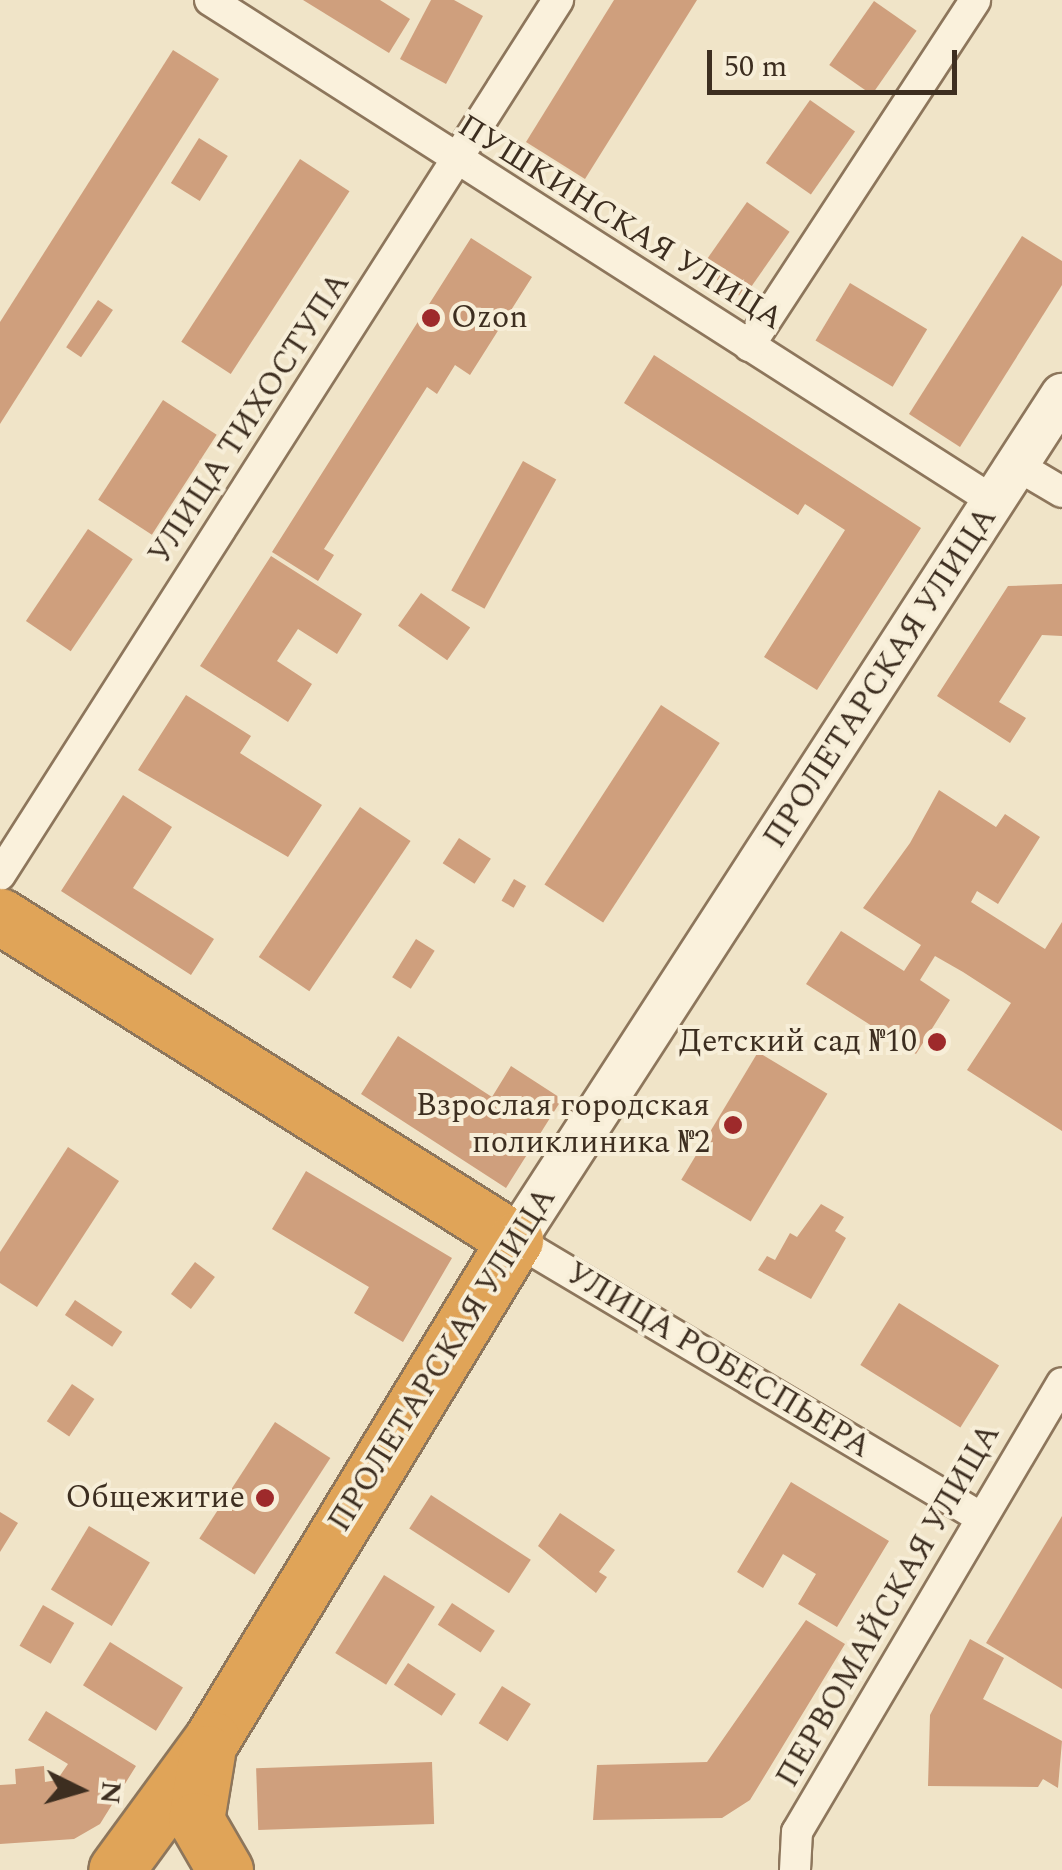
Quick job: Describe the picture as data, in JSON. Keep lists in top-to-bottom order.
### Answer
{
  "streets": {
    "highway": ["ПРОЛЕТАРСКАЯ УЛИЦА", "УЛИЦА РОБЕСПЬЕРА"],
    "street": ["ПУШКИНСКАЯ УЛИЦА", "УЛИЦА ТИХОСТУПА", "ПЕРВОМАЙСКАЯ УЛИЦА"]
  },
  "crossings": [
    ["ПУШКИНСКАЯ УЛИЦА", "УЛИЦА ТИХОСТУПА"],
    ["ПУШКИНСКАЯ УЛИЦА", "ПРОЛЕТАРСКАЯ УЛИЦА"],
    ["ПРОЛЕТАРСКАЯ УЛИЦА", "УЛИЦА РОБЕСПЬЕРА"],
    ["УЛИЦА РОБЕСПЬЕРА", "ПЕРВОМАЙСКАЯ УЛИЦА"]
  ],
  "places": [
    "Ozon",
    "Детский сад №10",
    "Взрослая городская поликлиника №2",
    "Общежитие"
  ],
  "scale_bar": "50 m",
  "north": "right"
}
